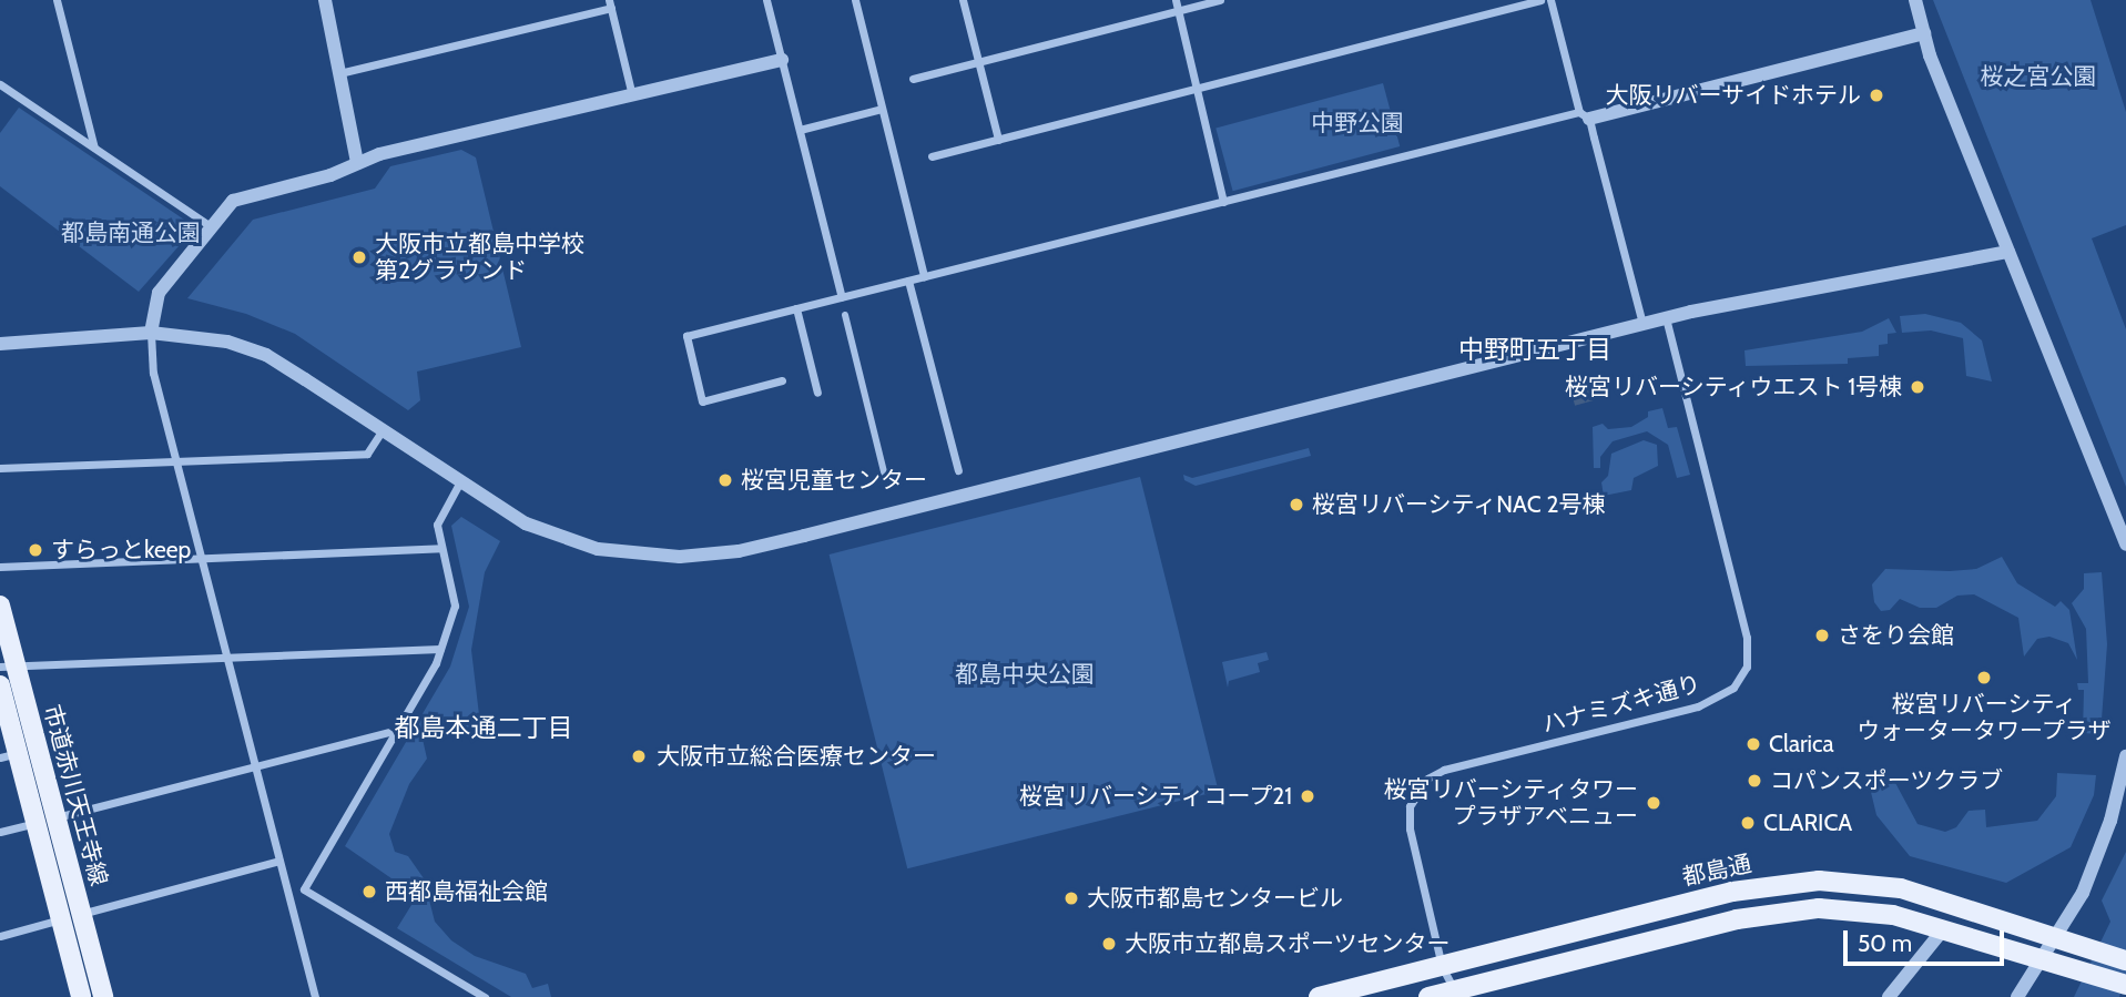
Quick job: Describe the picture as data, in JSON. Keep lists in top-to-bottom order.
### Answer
{
  "streets": {
    "main road": ["市道赤川天王寺線", "都島通"],
    "street": ["ハナミズキ通り"]
  },
  "crossings": [
    ["ハナミズキ通り", "都島通"]
  ],
  "districts": ["中野町五丁目", "都島本通二丁目"],
  "parks": [
    "桜之宮公園",
    "中野公園",
    "都島南通公園",
    "都島中央公園"
  ],
  "places": [
    "大阪リバーサイドホテル",
    "大阪市立都島中学校 第2グラウンド",
    "桜宮リバーシティウエスト 1号棟",
    "桜宮児童センター",
    "桜宮リバーシティNAC 2号棟",
    "すらっとkeep",
    "さをり会館",
    "桜宮リバーシティ ウォータータワープラザ",
    "Clarica",
    "大阪市立総合医療センター",
    "コパンスポーツクラブ",
    "桜宮リバーシティコープ21",
    "桜宮リバーシティタワー プラザアベニュー",
    "CLARICA",
    "西都島福祉会館",
    "大阪市都島センタービル",
    "大阪市立都島スポーツセンター"
  ],
  "scale_bar": "50 m"
}
